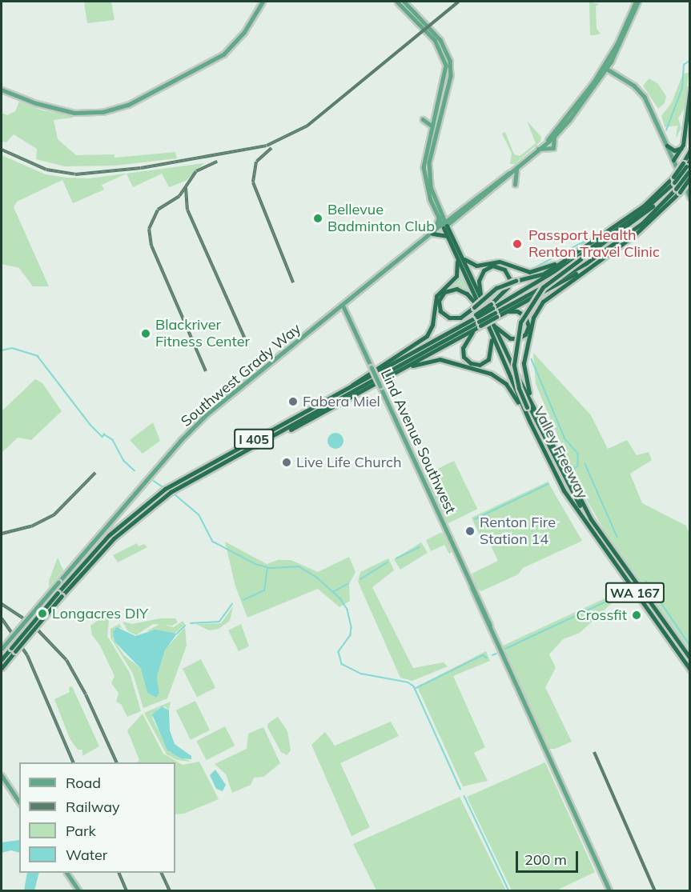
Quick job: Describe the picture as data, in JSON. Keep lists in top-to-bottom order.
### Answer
{
  "streets": {
    "highway": ["I 405", "Valley Freeway", "WA 167"],
    "main road": ["Southwest Grady Way", "Lind Avenue Southwest"]
  },
  "crossings": [
    ["Southwest Grady Way", "Lind Avenue Southwest"],
    ["Southwest Grady Way", "Valley Freeway"],
    ["Southwest Grady Way", "WA 167"],
    ["Valley Freeway", "WA 167"]
  ],
  "places": [
    "Bellevue Badminton Club",
    "Passport Health Renton Travel Clinic",
    "Blackriver Fitness Center",
    "Fabera Miel",
    "Live Life Church",
    "Renton Fire Station 14",
    "Longacres DIY",
    "Crossfit"
  ],
  "legend": [
    "Road",
    "Railway",
    "Park",
    "Water"
  ],
  "scale_bar": "200 m"
}
